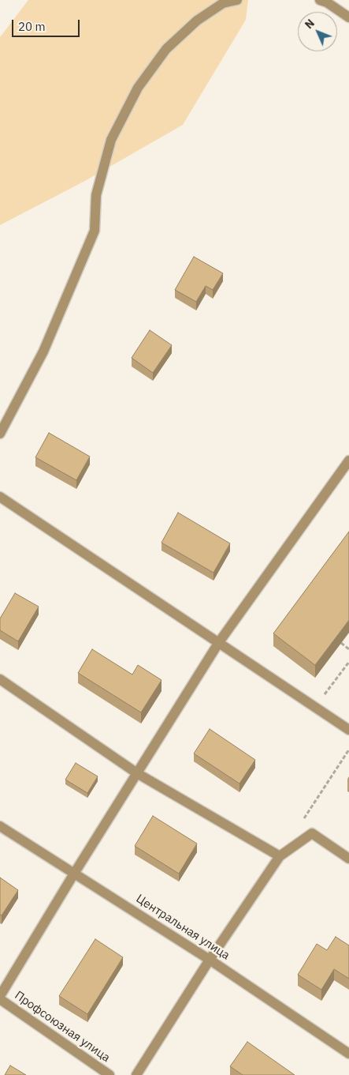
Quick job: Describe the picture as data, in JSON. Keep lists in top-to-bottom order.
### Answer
{
  "streets": {
    "street": ["Центральная улица", "Профсоюзная улица"]
  },
  "scale_bar": "20 m",
  "north": "top left"
}
